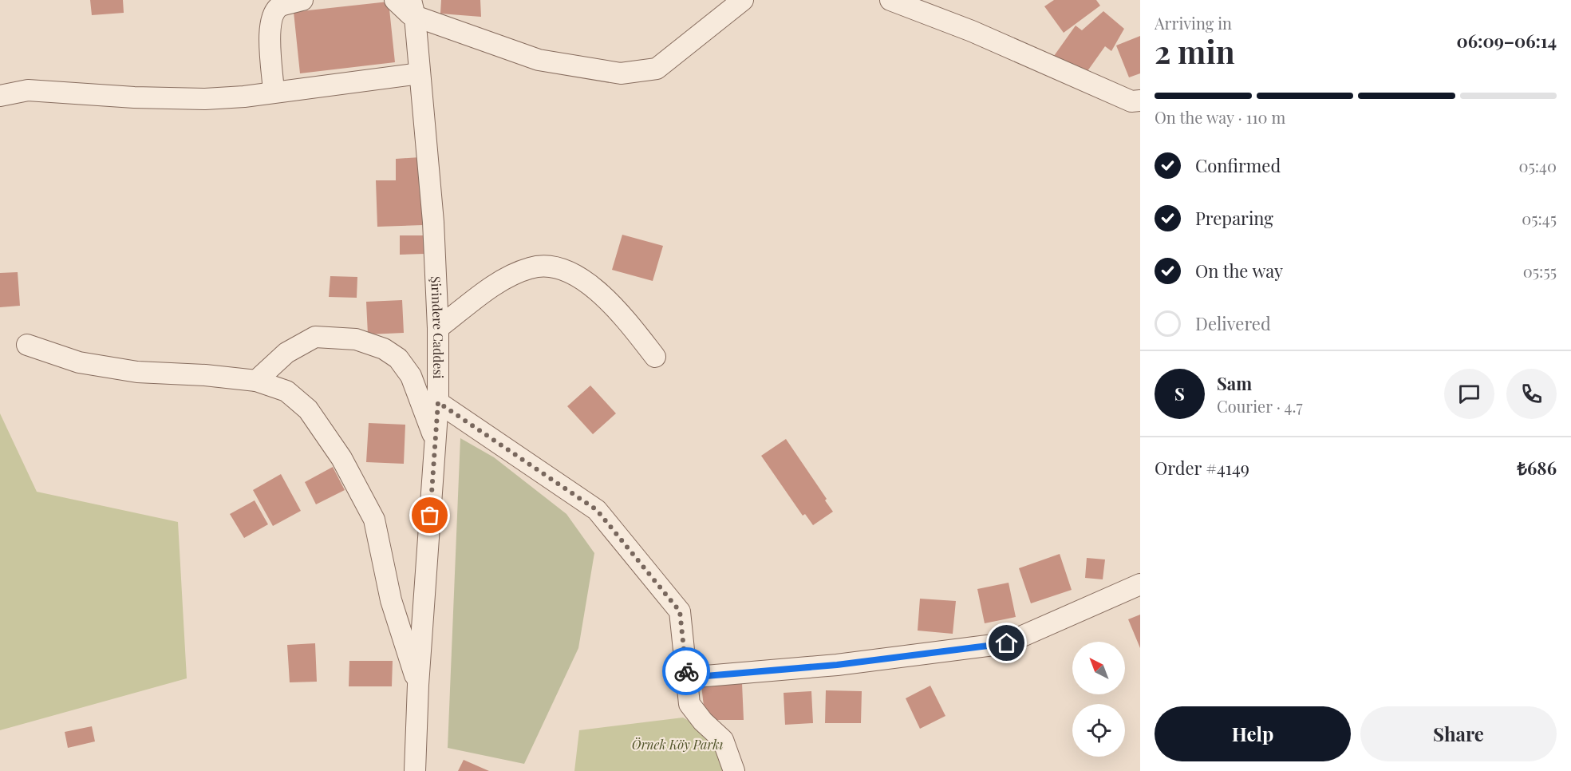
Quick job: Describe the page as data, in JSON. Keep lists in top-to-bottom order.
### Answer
{
  "streets": {
    "street": ["Şirindere Caddesi"]
  },
  "parks": ["Örnek Köy Parkı"],
  "north": "top left",
  "page": {
    "heading": ["2 min", "Arriving in", "06:09–06:14"],
    "panel": [
      "Sam",
      "Courier · 4.7",
      "Order #4149",
      "₺686"
    ],
    "bar": "On the way · 110 m",
    "list": [
      ["Confirmed", "05:40"],
      ["Preparing", "05:45"],
      ["On the way", "05:55"],
      "Delivered"
    ],
    "round": "S",
    "buttons": ["Help", "Share"]
  }
}
